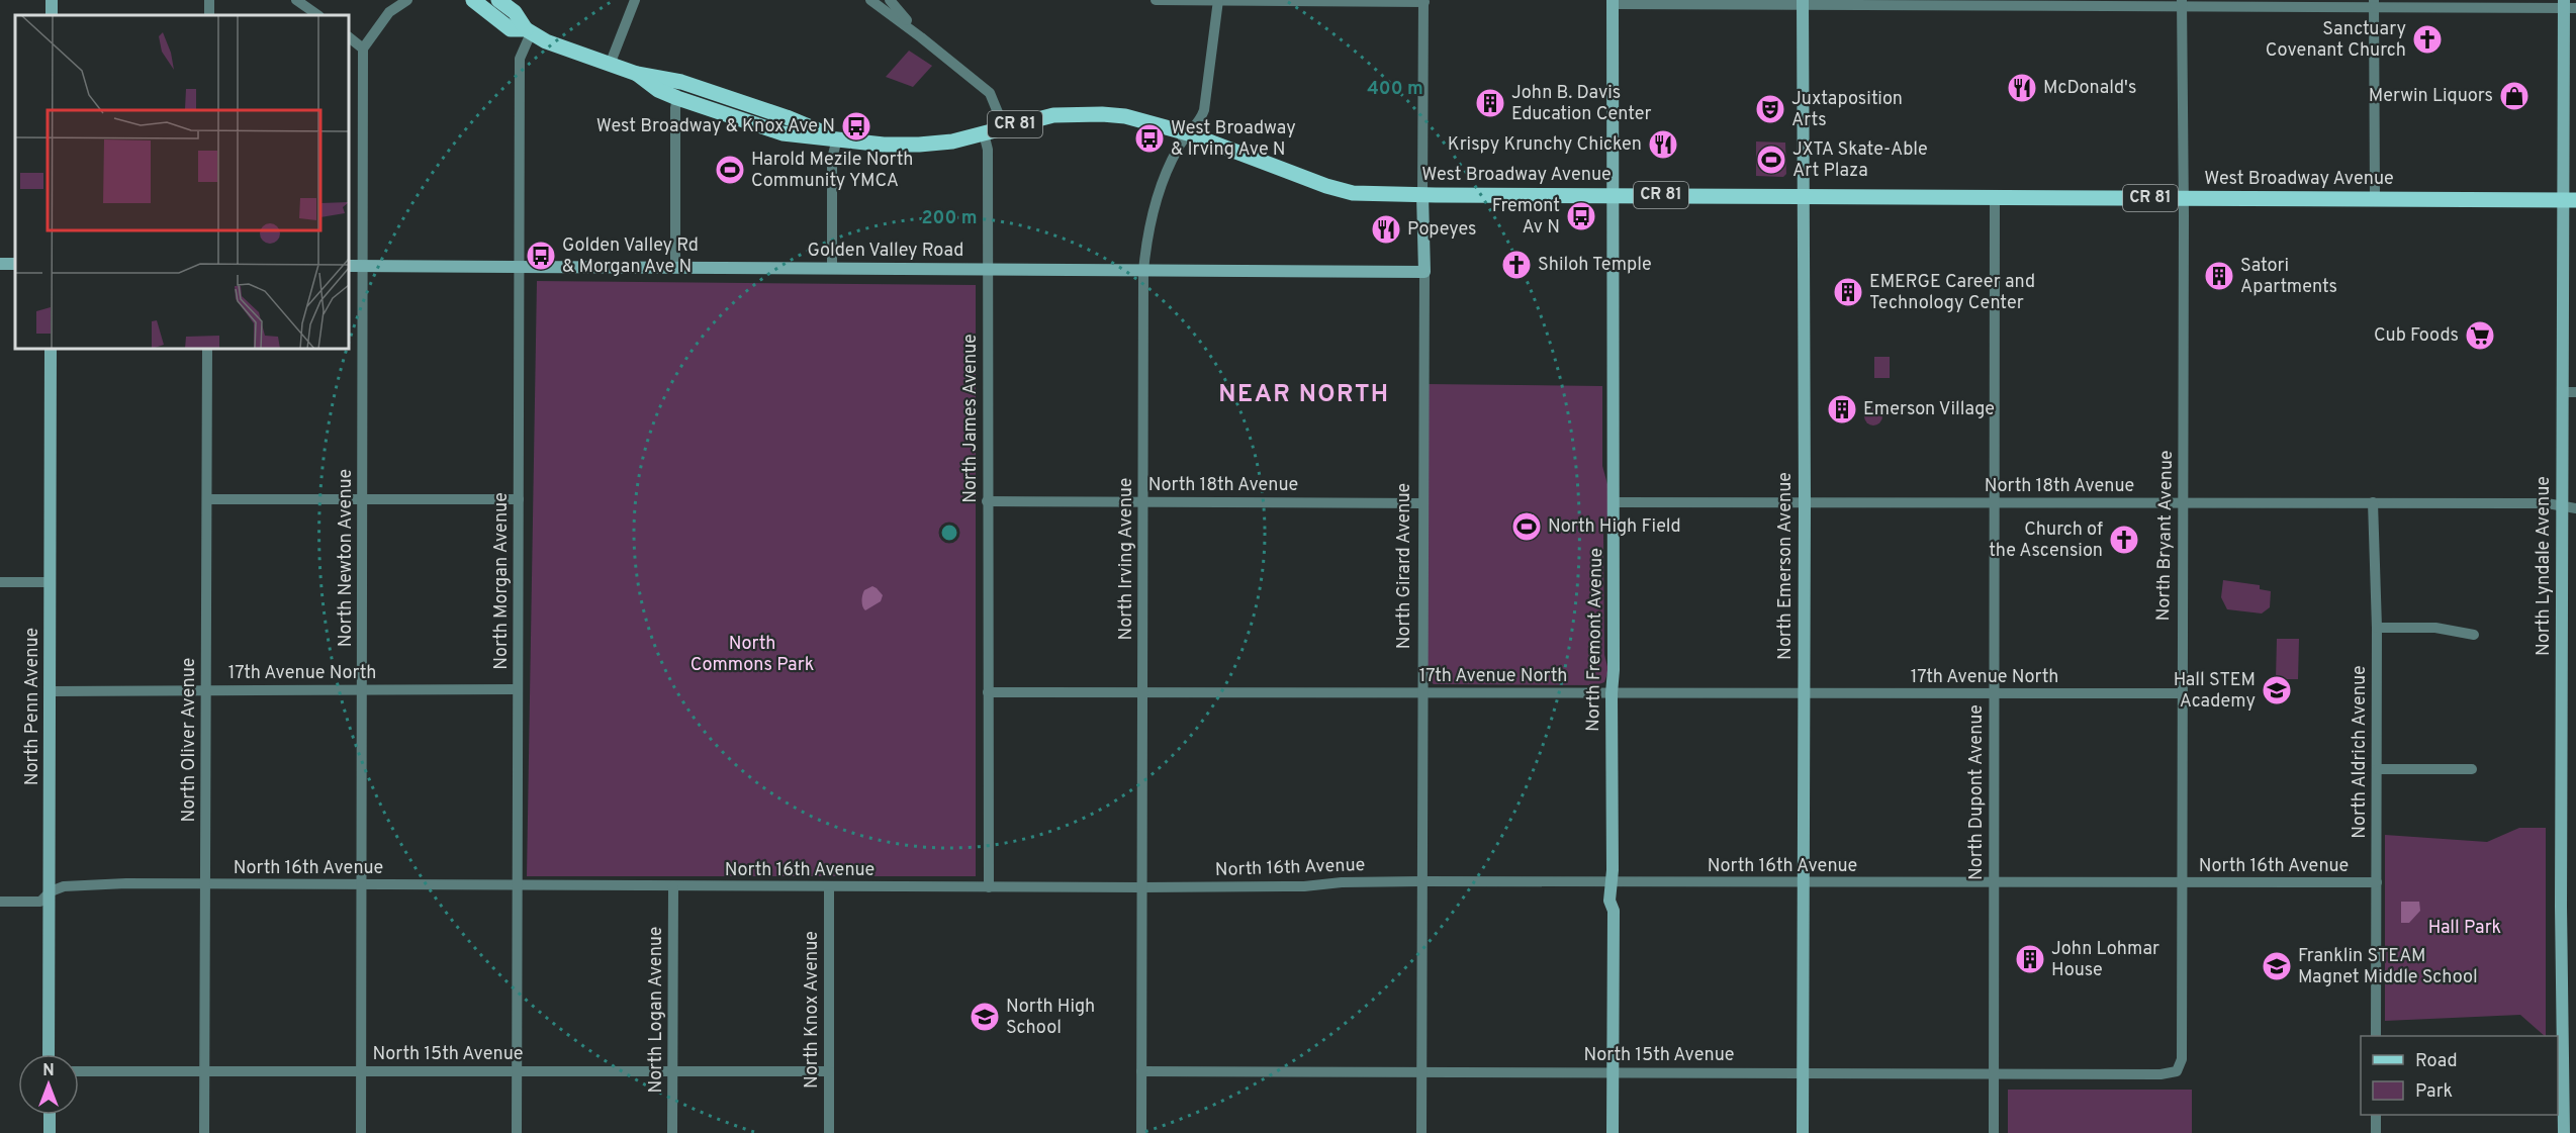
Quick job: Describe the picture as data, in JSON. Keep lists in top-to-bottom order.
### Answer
{
  "streets": {
    "main road": ["CR 81", "West Broadway Avenue"],
    "street": [
      "Golden Valley Road",
      "North James Avenue",
      "North 18th Avenue",
      "North Bryant Avenue",
      "North Newton Avenue",
      "North Irving Avenue",
      "North Girard Avenue",
      "North Emerson Avenue",
      "North Lyndale Avenue",
      "North Morgan Avenue",
      "North Fremont Avenue",
      "17th Avenue North",
      "North Penn Avenue",
      "North Oliver Avenue",
      "North Aldrich Avenue",
      "North Dupont Avenue",
      "North 16th Avenue",
      "North Logan Avenue",
      "North Knox Avenue",
      "North 15th Avenue"
    ]
  },
  "crossings": [
    ["West Broadway Avenue", "North James Avenue"],
    ["West Broadway Avenue", "North Bryant Avenue"],
    ["West Broadway Avenue", "North Irving Avenue"],
    ["West Broadway Avenue", "North Girard Avenue"],
    ["West Broadway Avenue", "North Emerson Avenue"],
    ["West Broadway Avenue", "North Lyndale Avenue"],
    ["West Broadway Avenue", "North Morgan Avenue"],
    ["West Broadway Avenue", "North Fremont Avenue"],
    ["West Broadway Avenue", "North Dupont Avenue"],
    ["Golden Valley Road", "North James Avenue"],
    ["Golden Valley Road", "North Newton Avenue"],
    ["Golden Valley Road", "North Irving Avenue"],
    ["Golden Valley Road", "North Girard Avenue"],
    ["Golden Valley Road", "North Morgan Avenue"],
    ["North James Avenue", "North 18th Avenue"],
    ["North James Avenue", "17th Avenue North"],
    ["North James Avenue", "North 16th Avenue"],
    ["North 18th Avenue", "North Bryant Avenue"],
    ["North 18th Avenue", "North Irving Avenue"],
    ["North 18th Avenue", "North Girard Avenue"],
    ["North 18th Avenue", "North Emerson Avenue"],
    ["North 18th Avenue", "North Lyndale Avenue"],
    ["North 18th Avenue", "North Fremont Avenue"],
    ["North 18th Avenue", "North Aldrich Avenue"],
    ["North 18th Avenue", "North Dupont Avenue"],
    ["North Bryant Avenue", "17th Avenue North"],
    ["North Bryant Avenue", "North 16th Avenue"],
    ["North Bryant Avenue", "North 15th Avenue"],
    ["North Newton Avenue", "17th Avenue North"],
    ["North Newton Avenue", "North 16th Avenue"],
    ["North Newton Avenue", "North 15th Avenue"],
    ["North Irving Avenue", "17th Avenue North"],
    ["North Irving Avenue", "North 16th Avenue"],
    ["North Irving Avenue", "North 15th Avenue"],
    ["North Girard Avenue", "17th Avenue North"],
    ["North Girard Avenue", "North 16th Avenue"],
    ["North Girard Avenue", "North 15th Avenue"],
    ["North Emerson Avenue", "17th Avenue North"],
    ["North Emerson Avenue", "North 16th Avenue"],
    ["North Emerson Avenue", "North 15th Avenue"],
    ["North Morgan Avenue", "17th Avenue North"],
    ["North Morgan Avenue", "North 16th Avenue"],
    ["North Morgan Avenue", "North 15th Avenue"],
    ["North Fremont Avenue", "17th Avenue North"],
    ["North Fremont Avenue", "North 16th Avenue"],
    ["North Fremont Avenue", "North 15th Avenue"],
    ["17th Avenue North", "North Penn Avenue"],
    ["17th Avenue North", "North Oliver Avenue"],
    ["17th Avenue North", "North Dupont Avenue"],
    ["North Penn Avenue", "North 16th Avenue"],
    ["North Oliver Avenue", "North 16th Avenue"],
    ["North Oliver Avenue", "North 15th Avenue"],
    ["North Aldrich Avenue", "North 16th Avenue"],
    ["North Dupont Avenue", "North 16th Avenue"],
    ["North Dupont Avenue", "North 15th Avenue"],
    ["North 16th Avenue", "North Logan Avenue"],
    ["North 16th Avenue", "North Knox Avenue"],
    ["North Logan Avenue", "North 15th Avenue"],
    ["North Knox Avenue", "North 15th Avenue"]
  ],
  "districts": ["NEAR NORTH"],
  "parks": ["North Commons Park", "Hall Park"],
  "places": {
    "church": ["Sanctuary Covenant Church", "Shiloh Temple", "Church of the Ascension"],
    "restaurant": ["McDonald's", "Krispy Krunchy Chicken", "Popeyes"],
    "shop": ["Merwin Liquors"],
    "building": [
      "John B. Davis Education Center",
      "Satori Apartments",
      "EMERGE Career and Technology Center",
      "Emerson Village",
      "John Lohmar House"
    ],
    "theatre": ["Juxtaposition Arts"],
    "bus stop": [
      "West Broadway & Knox Ave N",
      "West Broadway & Irving Ave N",
      "Fremont Av N",
      "Golden Valley Rd & Morgan Ave N"
    ],
    "sports": ["JXTA Skate-Able Art Plaza", "Harold Mezile North Community YMCA", "North High Field"],
    "supermarket": ["Cub Foods"],
    "school or university": ["Hall STEM Academy", "Franklin STEAM Magnet Middle School", "North High School"]
  },
  "legend": ["Road", "Park"],
  "north": "top",
  "rings": ["400 m", "200 m"]
}
